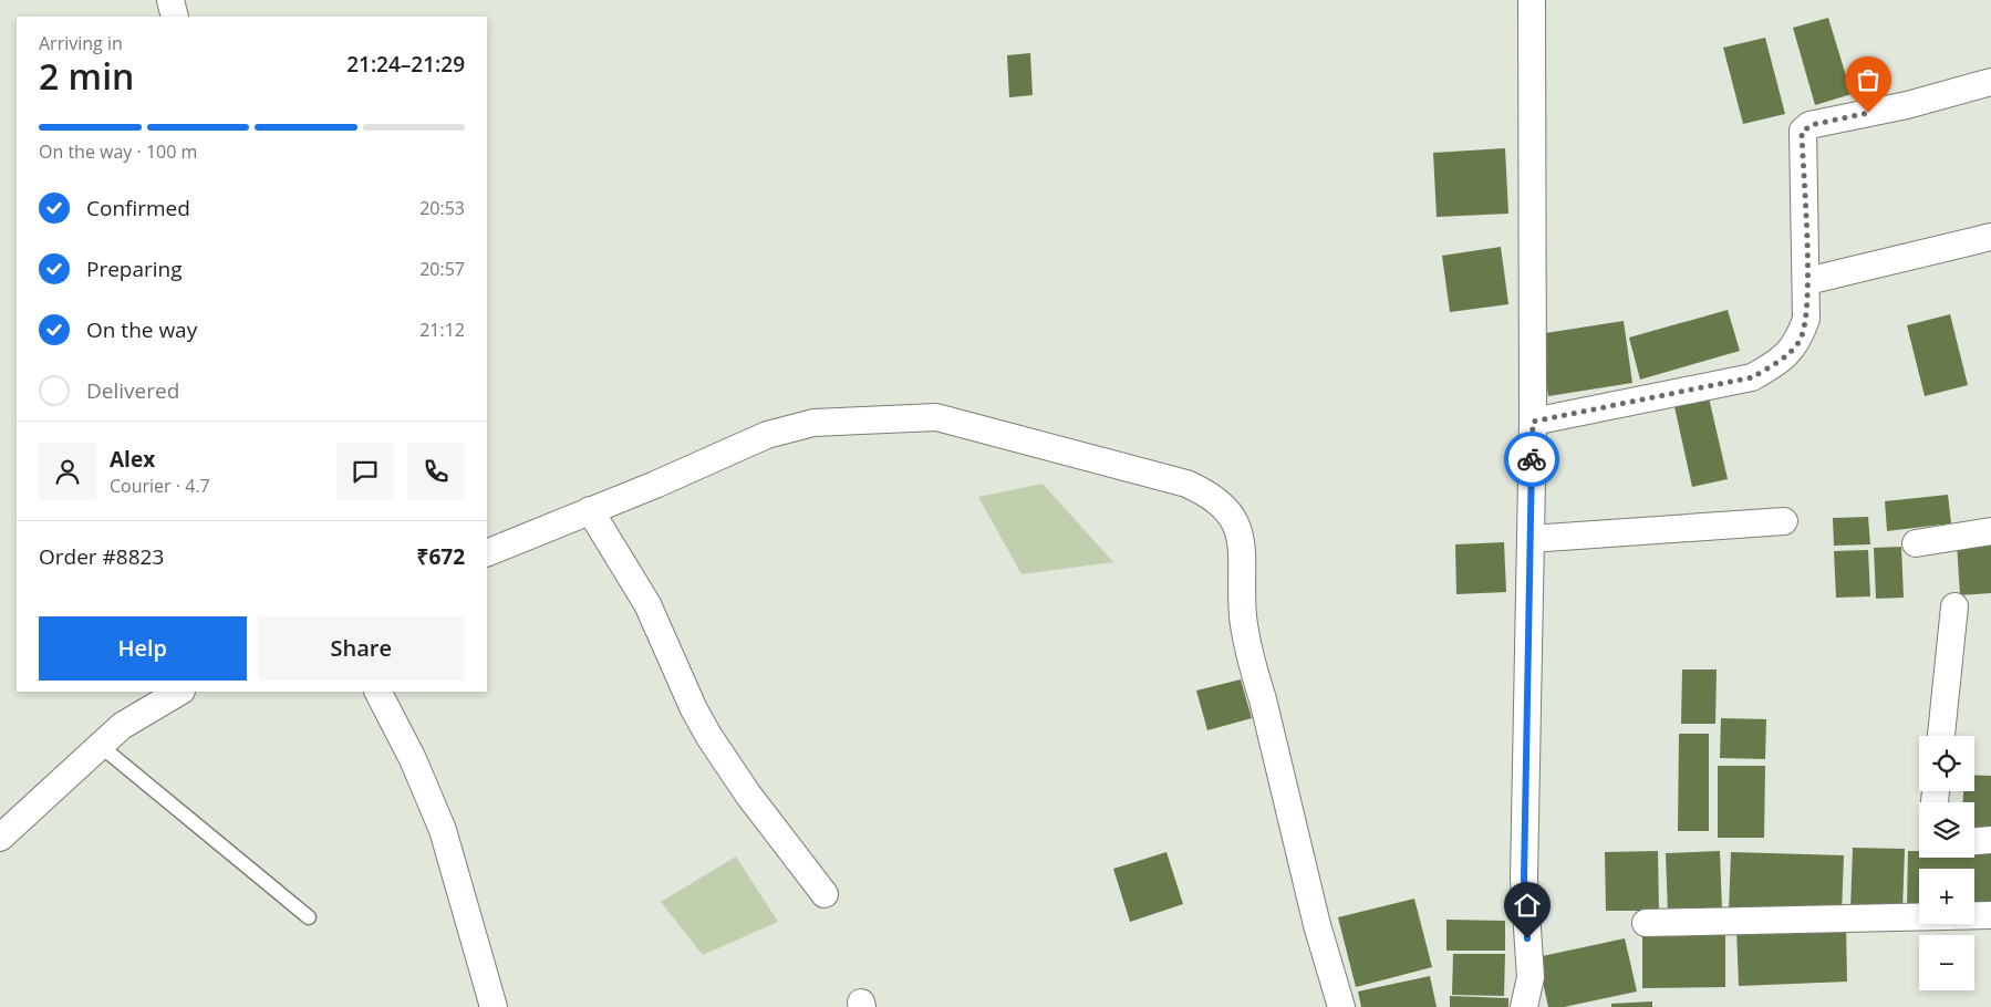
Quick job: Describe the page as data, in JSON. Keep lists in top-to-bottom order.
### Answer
{
  "page": {
    "heading": ["2 min", "Arriving in", "21:24–21:29"],
    "panel": [
      "Alex",
      "Courier · 4.7",
      "Order #8823",
      "₹672"
    ],
    "bar": "On the way · 100 m",
    "list": [
      ["Confirmed", "20:53"],
      ["Preparing", "20:57"],
      ["On the way", "21:12"],
      "Delivered"
    ],
    "buttons": ["Help", "Share"],
    "map_buttons": ["+", "−"]
  }
}
